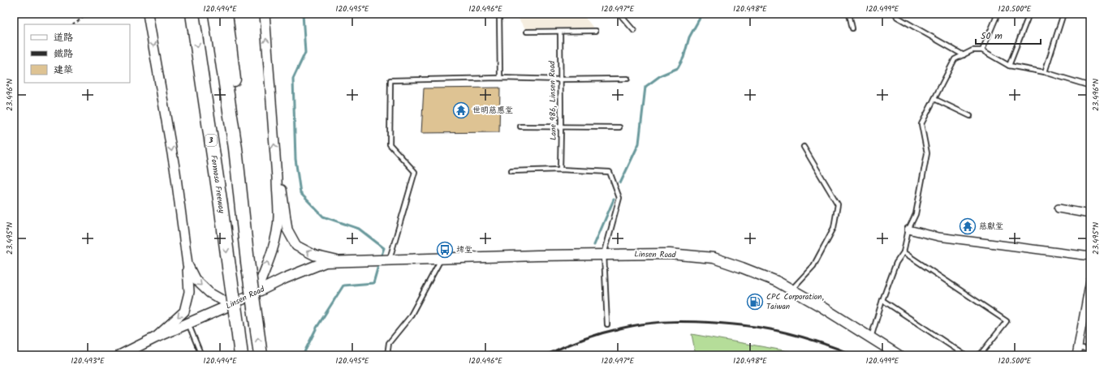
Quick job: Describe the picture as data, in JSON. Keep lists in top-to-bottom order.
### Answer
{
  "streets": {
    "highway": ["3", "Formosa Freeway"],
    "main road": ["Linsen Road"],
    "lane": ["Lane 986, Linsen Road"]
  },
  "places": {
    "temple": ["世明慈惠堂", "慈獻堂"],
    "bus stop": ["埤堂"],
    "fuel station": ["CPC Corporation, Taiwan"]
  },
  "legend": ["道路", "鐵路", "建築"],
  "scale_bar": "50 m",
  "coordinates": [
    "120.494°E",
    "120.495°E",
    "120.496°E",
    "120.497°E",
    "120.498°E",
    "120.499°E",
    "120.500°E",
    "23.496°N",
    "23.495°N",
    "120.493°E"
  ]
}
